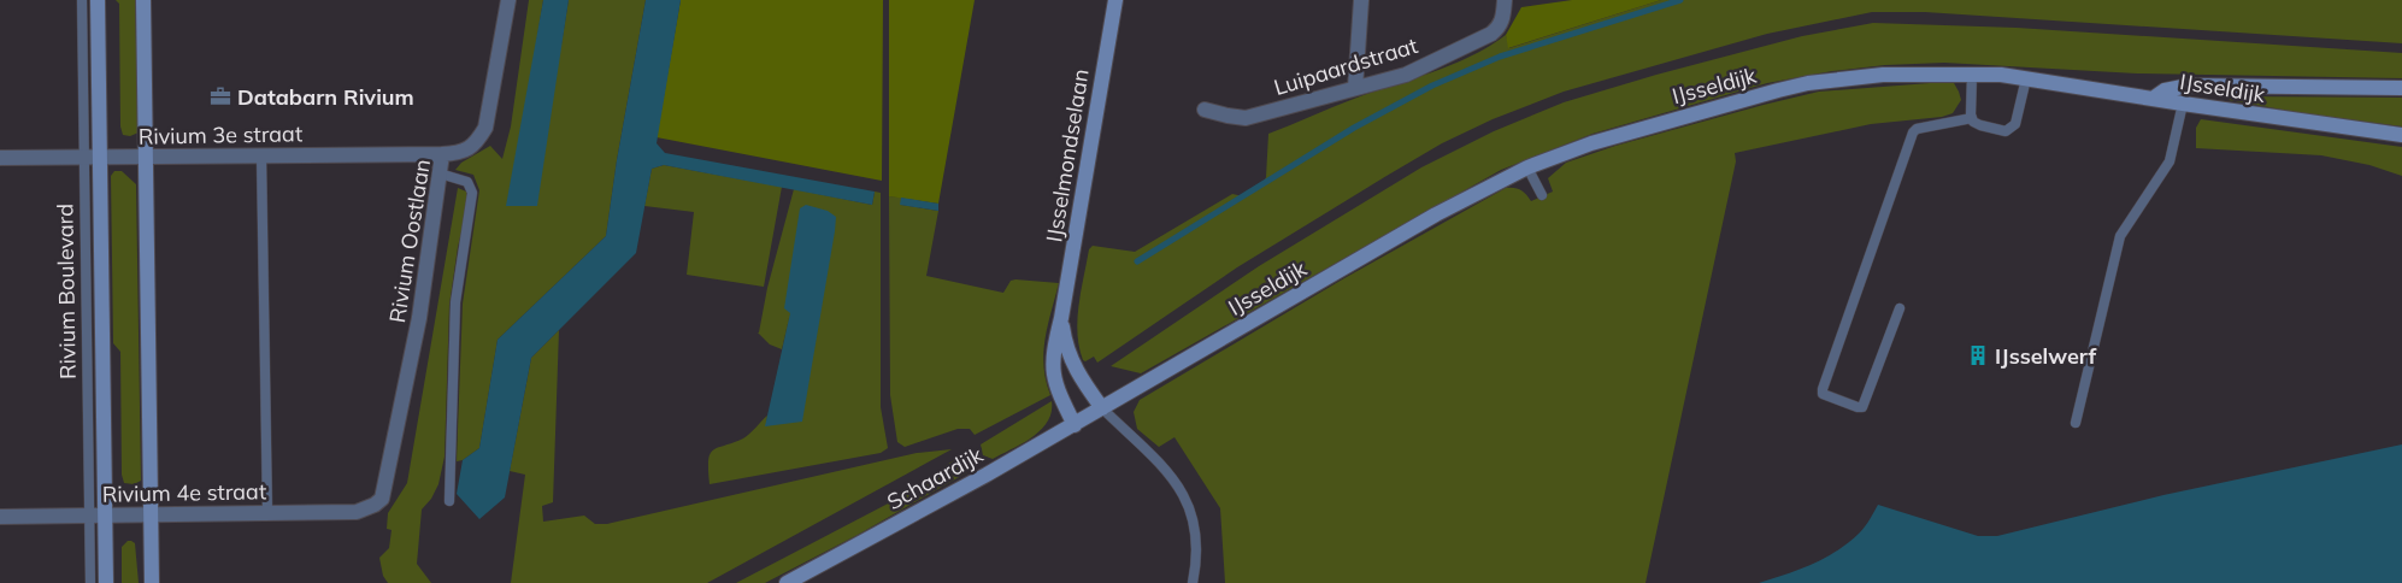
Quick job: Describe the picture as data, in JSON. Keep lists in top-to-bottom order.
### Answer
{
  "streets": {
    "street": [
      "Luipaardstraat",
      "IJsseldijk",
      "Rivium 3e straat",
      "IJsselmondselaan",
      "Rivium Oostlaan",
      "Rivium Boulevard",
      "Schaardijk",
      "Rivium 4e straat"
    ]
  },
  "crossings": [
    ["IJsseldijk", "IJsselmondselaan"],
    ["IJsseldijk", "Schaardijk"],
    ["Rivium 3e straat", "Rivium Oostlaan"],
    ["Rivium 3e straat", "Rivium Boulevard"],
    ["IJsselmondselaan", "Schaardijk"],
    ["Rivium Oostlaan", "Rivium 4e straat"],
    ["Rivium Boulevard", "Rivium 4e straat"]
  ],
  "places": {
    "office": ["Databarn Rivium"],
    "building": ["IJsselwerf"]
  }
}
